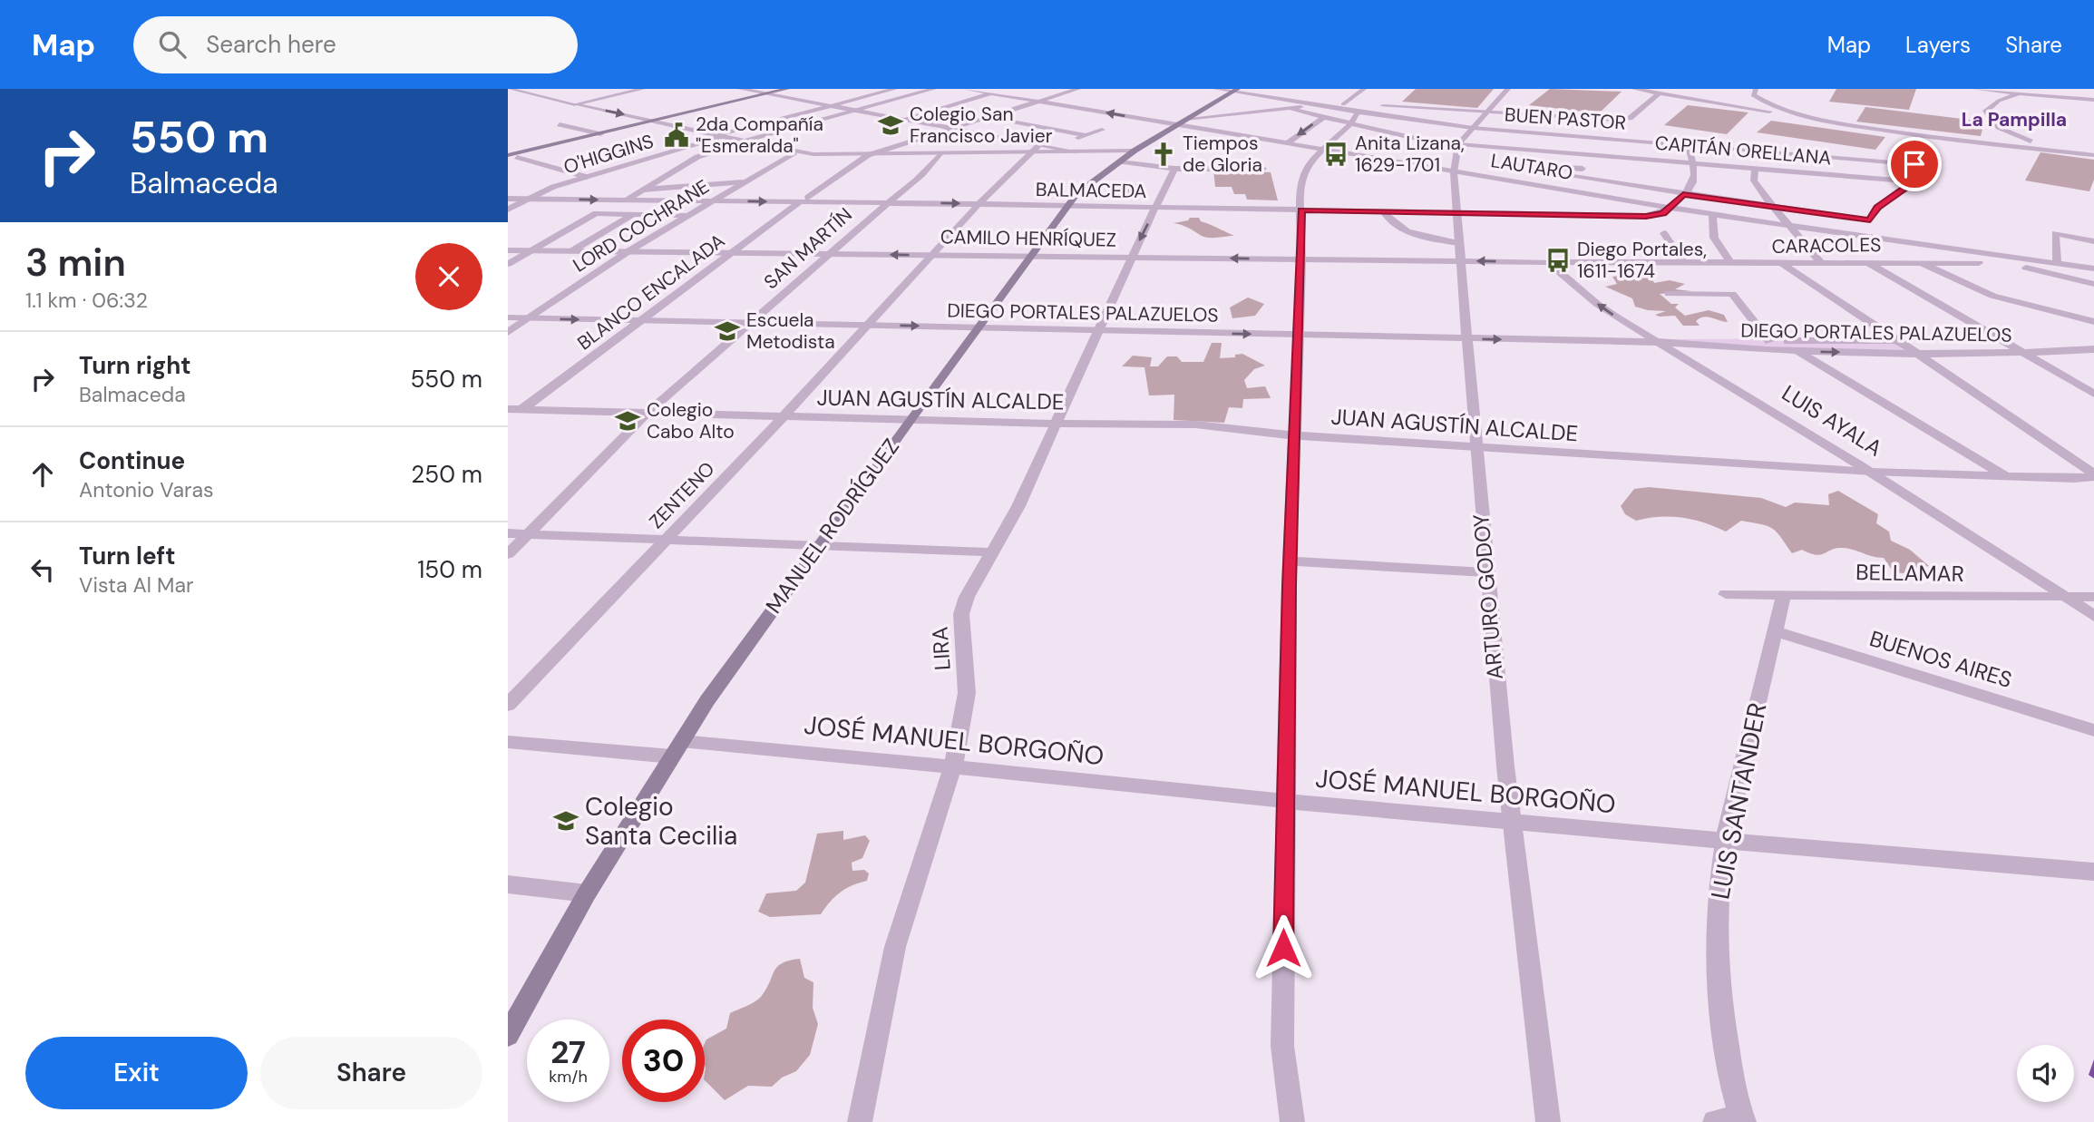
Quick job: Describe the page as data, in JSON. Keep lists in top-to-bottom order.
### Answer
{
  "streets": {
    "main road": ["MANUEL RODRÍGUEZ"],
    "street": [
      "BUEN PASTOR",
      "CAPITÁN ORELLANA",
      "O'HIGGINS",
      "LAUTARO",
      "BALMACEDA",
      "LORD COCHRANE",
      "CAMILO HENRÍQUEZ",
      "CARACOLES",
      "SAN MARTÍN",
      "BLANCO ENCALADA",
      "DIEGO PORTALES PALAZUELOS",
      "JUAN AGUSTÍN ALCALDE",
      "LUIS AYALA",
      "ZENTENO",
      "BELLAMAR",
      "ARTURO GODOY",
      "LIRA",
      "BUENOS AIRES",
      "JOSÉ MANUEL BORGOÑO",
      "LUIS SANTANDER"
    ]
  },
  "crossings": [
    ["BUEN PASTOR", "CAPITÁN ORELLANA"],
    ["BUEN PASTOR", "MANUEL RODRÍGUEZ"],
    ["CAPITÁN ORELLANA", "ARTURO GODOY"],
    ["O'HIGGINS", "BALMACEDA"],
    ["LAUTARO", "BALMACEDA"],
    ["LAUTARO", "MANUEL RODRÍGUEZ"],
    ["LAUTARO", "ARTURO GODOY"],
    ["BALMACEDA", "LORD COCHRANE"],
    ["BALMACEDA", "SAN MARTÍN"],
    ["BALMACEDA", "BLANCO ENCALADA"],
    ["BALMACEDA", "ZENTENO"],
    ["BALMACEDA", "MANUEL RODRÍGUEZ"],
    ["BALMACEDA", "ARTURO GODOY"],
    ["BALMACEDA", "LIRA"],
    ["LORD COCHRANE", "CAMILO HENRÍQUEZ"],
    ["LORD COCHRANE", "DIEGO PORTALES PALAZUELOS"],
    ["CAMILO HENRÍQUEZ", "CARACOLES"],
    ["CAMILO HENRÍQUEZ", "SAN MARTÍN"],
    ["CAMILO HENRÍQUEZ", "BLANCO ENCALADA"],
    ["CAMILO HENRÍQUEZ", "LUIS AYALA"],
    ["CAMILO HENRÍQUEZ", "ZENTENO"],
    ["CAMILO HENRÍQUEZ", "MANUEL RODRÍGUEZ"],
    ["CAMILO HENRÍQUEZ", "ARTURO GODOY"],
    ["CAMILO HENRÍQUEZ", "LIRA"],
    ["CARACOLES", "LUIS AYALA"],
    ["SAN MARTÍN", "DIEGO PORTALES PALAZUELOS"],
    ["SAN MARTÍN", "JUAN AGUSTÍN ALCALDE"],
    ["BLANCO ENCALADA", "DIEGO PORTALES PALAZUELOS"],
    ["BLANCO ENCALADA", "JUAN AGUSTÍN ALCALDE"],
    ["DIEGO PORTALES PALAZUELOS", "LUIS AYALA"],
    ["DIEGO PORTALES PALAZUELOS", "ZENTENO"],
    ["DIEGO PORTALES PALAZUELOS", "MANUEL RODRÍGUEZ"],
    ["DIEGO PORTALES PALAZUELOS", "ARTURO GODOY"],
    ["DIEGO PORTALES PALAZUELOS", "LIRA"],
    ["JUAN AGUSTÍN ALCALDE", "LUIS AYALA"],
    ["JUAN AGUSTÍN ALCALDE", "ZENTENO"],
    ["JUAN AGUSTÍN ALCALDE", "MANUEL RODRÍGUEZ"],
    ["JUAN AGUSTÍN ALCALDE", "ARTURO GODOY"],
    ["JUAN AGUSTÍN ALCALDE", "LIRA"],
    ["LUIS AYALA", "BELLAMAR"],
    ["MANUEL RODRÍGUEZ", "JOSÉ MANUEL BORGOÑO"],
    ["BELLAMAR", "LUIS SANTANDER"],
    ["ARTURO GODOY", "JOSÉ MANUEL BORGOÑO"],
    ["LIRA", "JOSÉ MANUEL BORGOÑO"],
    ["BUENOS AIRES", "LUIS SANTANDER"],
    ["JOSÉ MANUEL BORGOÑO", "LUIS SANTANDER"]
  ],
  "districts": ["La Pampilla"],
  "places": {
    "school or university": [
      "Colegio San Francisco Javier",
      "Escuela Metodista",
      "Colegio Cabo Alto",
      "Colegio Santa Cecilia"
    ],
    "public building": ["2da Compañía \"Esmeralda\""],
    "church": ["Tiempos de Gloria"],
    "bus stop": ["Anita Lizana, 1629-1701", "Diego Portales, 1611-1674"]
  },
  "page": {
    "header": "Map",
    "search": "Search here",
    "nav": ["Map", "Layers", "Share"],
    "turn": ["550 m", "Balmaceda"],
    "heading": ["3 min", "1.1 km · 06:32"],
    "list": [
      {
        "name": "Turn right",
        "note": "Balmaceda",
        "value": "550 m"
      },
      {
        "name": "Continue",
        "note": "Antonio Varas",
        "value": "250 m"
      },
      {
        "name": "Turn left",
        "note": "Vista Al Mar",
        "value": "150 m"
      }
    ],
    "speed": "27 km/h",
    "limit": "30",
    "buttons": ["Exit", "Share"]
  }
}
